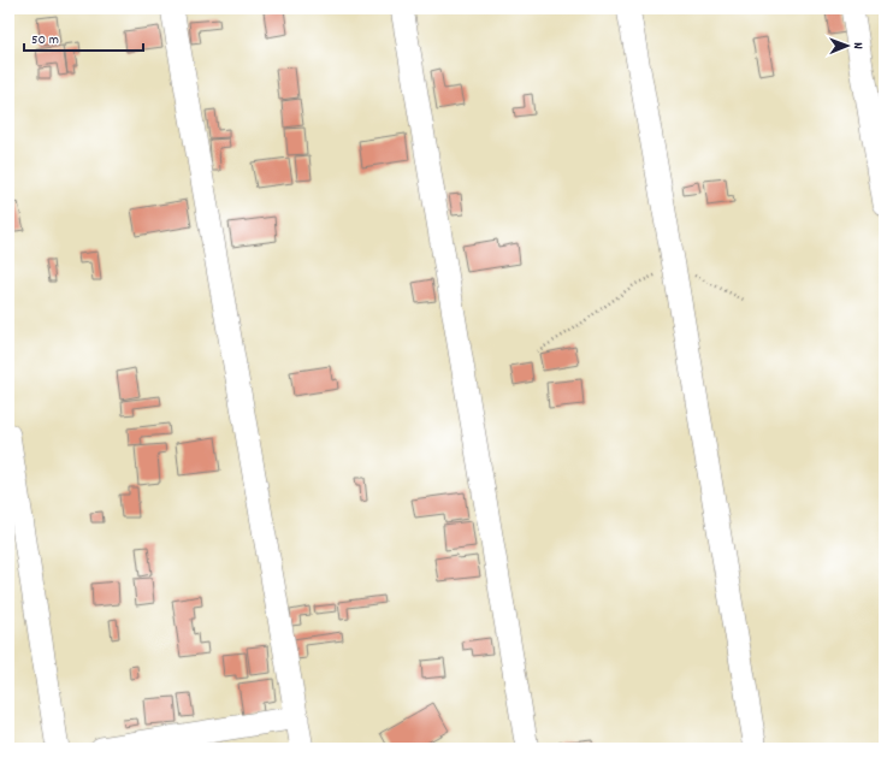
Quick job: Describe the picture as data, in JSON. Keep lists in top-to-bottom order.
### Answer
{
  "scale_bar": "50 m",
  "north": "right"
}
